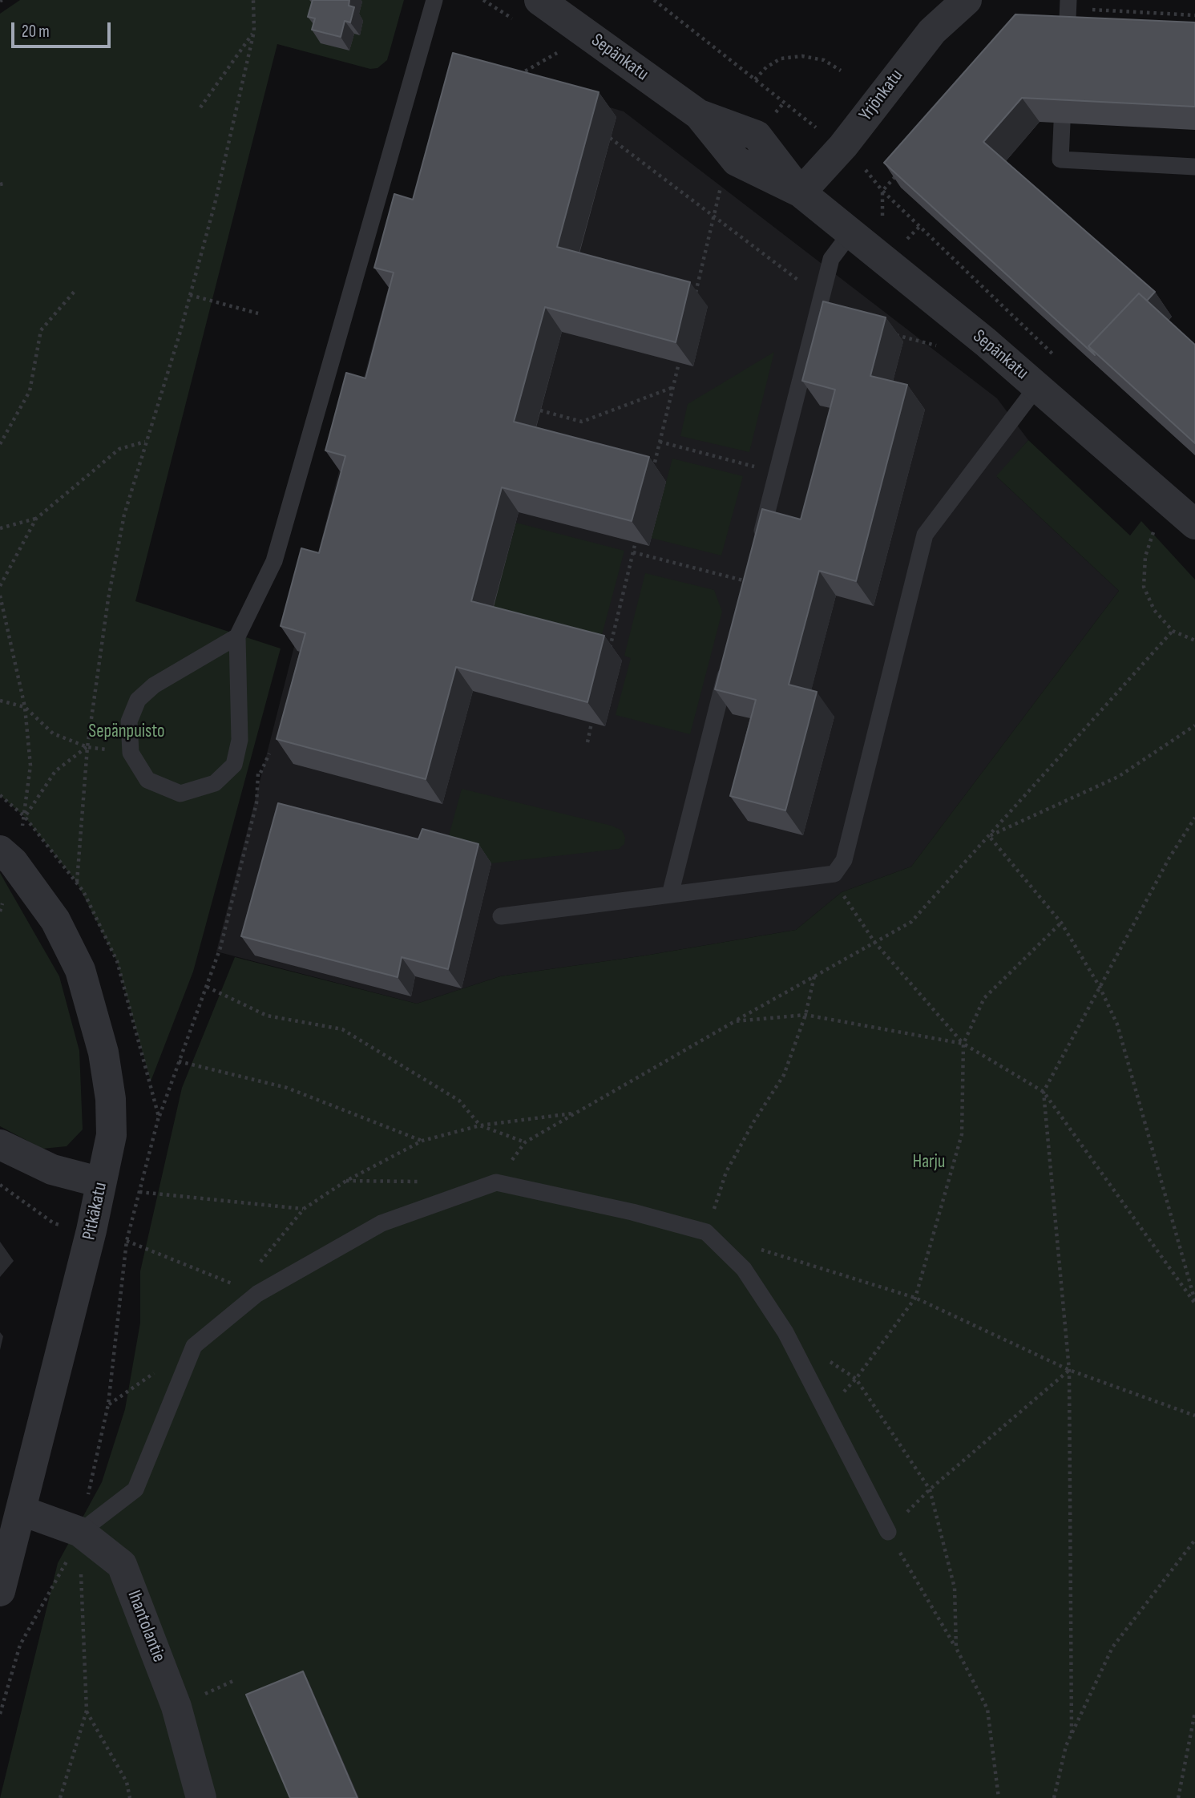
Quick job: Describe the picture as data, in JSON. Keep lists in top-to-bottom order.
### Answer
{
  "streets": {
    "street": [
      "Sepänkatu",
      "Yrjönkatu",
      "Pitkäkatu",
      "Ihantolantie"
    ]
  },
  "crossings": [
    ["Sepänkatu", "Yrjönkatu"],
    ["Pitkäkatu", "Ihantolantie"]
  ],
  "parks": ["Sepänpuisto", "Harju"],
  "scale_bar": "20 m"
}
